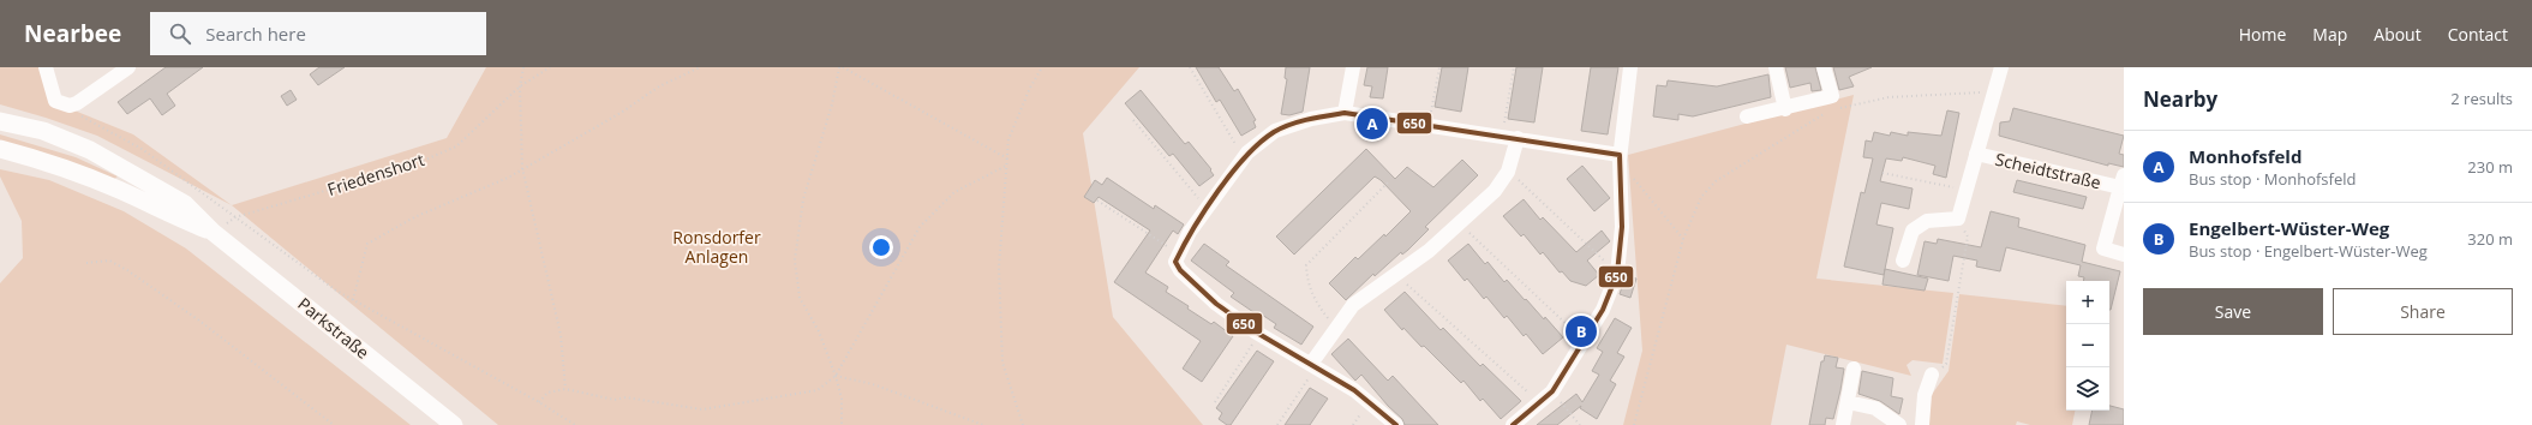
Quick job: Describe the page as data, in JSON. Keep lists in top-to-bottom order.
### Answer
{
  "streets": {
    "main road": ["Parkstraße"],
    "street": ["Scheidtstraße"],
    "path": ["Friedenshort"]
  },
  "crossings": [
    ["Friedenshort", "Parkstraße"]
  ],
  "parks": ["Ronsdorfer Anlagen"],
  "lines": ["transit line 650"],
  "page": {
    "header": "Nearbee",
    "search": "Search here",
    "nav": [
      "Home",
      "Map",
      "About",
      "Contact"
    ],
    "heading": ["Nearby", "2 results"],
    "pins": ["A", "B"],
    "list": [
      {
        "mark": "A",
        "name": "Monhofsfeld",
        "note": "Bus stop · Monhofsfeld",
        "value": "230 m"
      },
      {
        "mark": "B",
        "name": "Engelbert-Wüster-Weg",
        "note": "Bus stop · Engelbert-Wüster-Weg",
        "value": "320 m"
      }
    ],
    "buttons": ["Save", "Share"],
    "map_buttons": ["+", "−"]
  }
}
